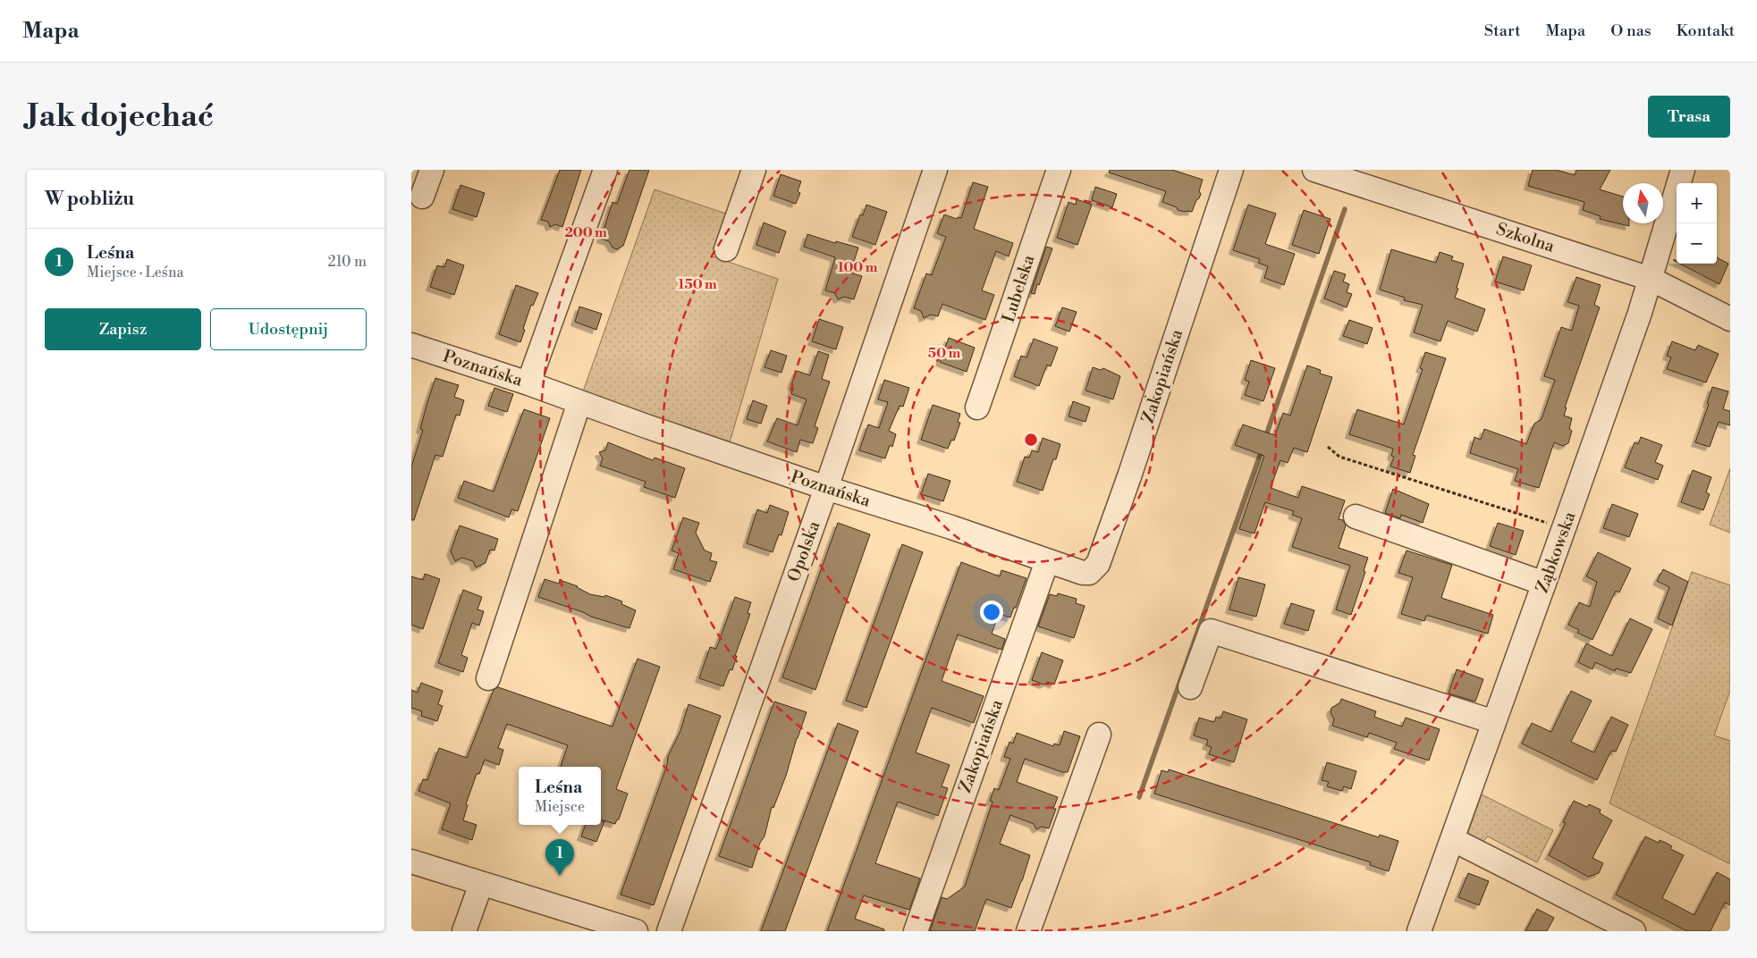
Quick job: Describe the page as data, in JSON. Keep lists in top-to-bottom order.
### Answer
{
  "streets": {
    "street": [
      "Szkolna",
      "Lubelska",
      "Poznańska",
      "Zakopiańska",
      "Opolska",
      "Ząbkowska"
    ]
  },
  "crossings": [
    ["Szkolna", "Ząbkowska"],
    ["Poznańska", "Zakopiańska"],
    ["Poznańska", "Opolska"]
  ],
  "north": "top",
  "page": {
    "header": "Mapa",
    "nav": [
      "Start",
      "Mapa",
      "O nas",
      "Kontakt"
    ],
    "buttons": [
      "Trasa",
      ["Zapisz", "Udostępnij"]
    ],
    "title": "Jak dojechać",
    "heading": "W pobliżu",
    "map_buttons": ["+", "−"],
    "list": [
      {
        "mark": "1",
        "name": "Leśna",
        "note": "Miejsce · Leśna",
        "value": "210 m"
      }
    ],
    "popup": ["Leśna", "Miejsce"],
    "pins": "1"
  },
  "rings": [
    "200 m",
    "100 m",
    "150 m",
    "50 m"
  ]
}
